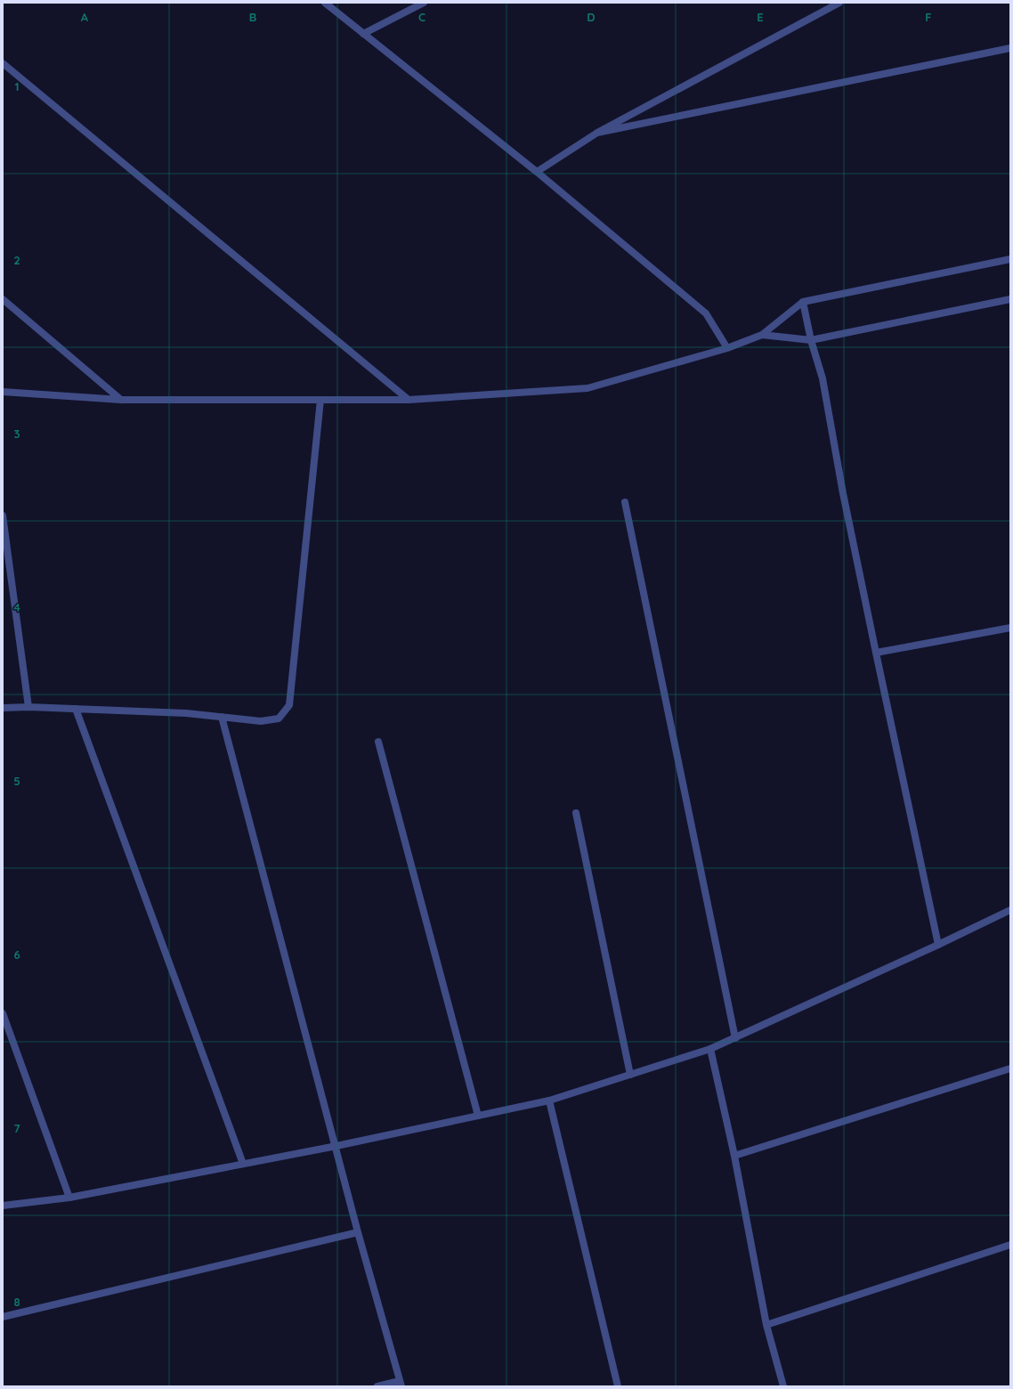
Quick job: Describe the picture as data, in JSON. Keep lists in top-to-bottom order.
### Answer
{
  "grid": {
    "columns": [
      "A",
      "B",
      "C",
      "D",
      "E",
      "F"
    ],
    "rows": [
      "1",
      "2",
      "3",
      "4",
      "5",
      "6",
      "7",
      "8"
    ]
  }
}
